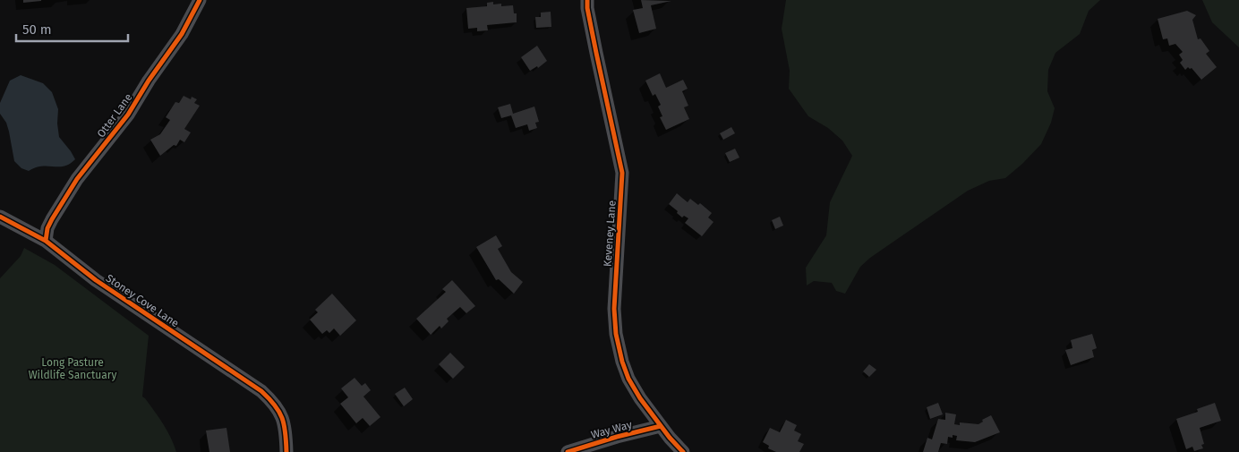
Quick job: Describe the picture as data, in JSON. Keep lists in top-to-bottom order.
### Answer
{
  "streets": {
    "street": [
      "Otter Lane",
      "Keveney Lane",
      "Stoney Cove Lane",
      "Way Way"
    ]
  },
  "crossings": [
    ["Otter Lane", "Stoney Cove Lane"],
    ["Keveney Lane", "Way Way"]
  ],
  "parks": ["Long Pasture Wildlife Sanctuary"],
  "scale_bar": "50 m"
}
